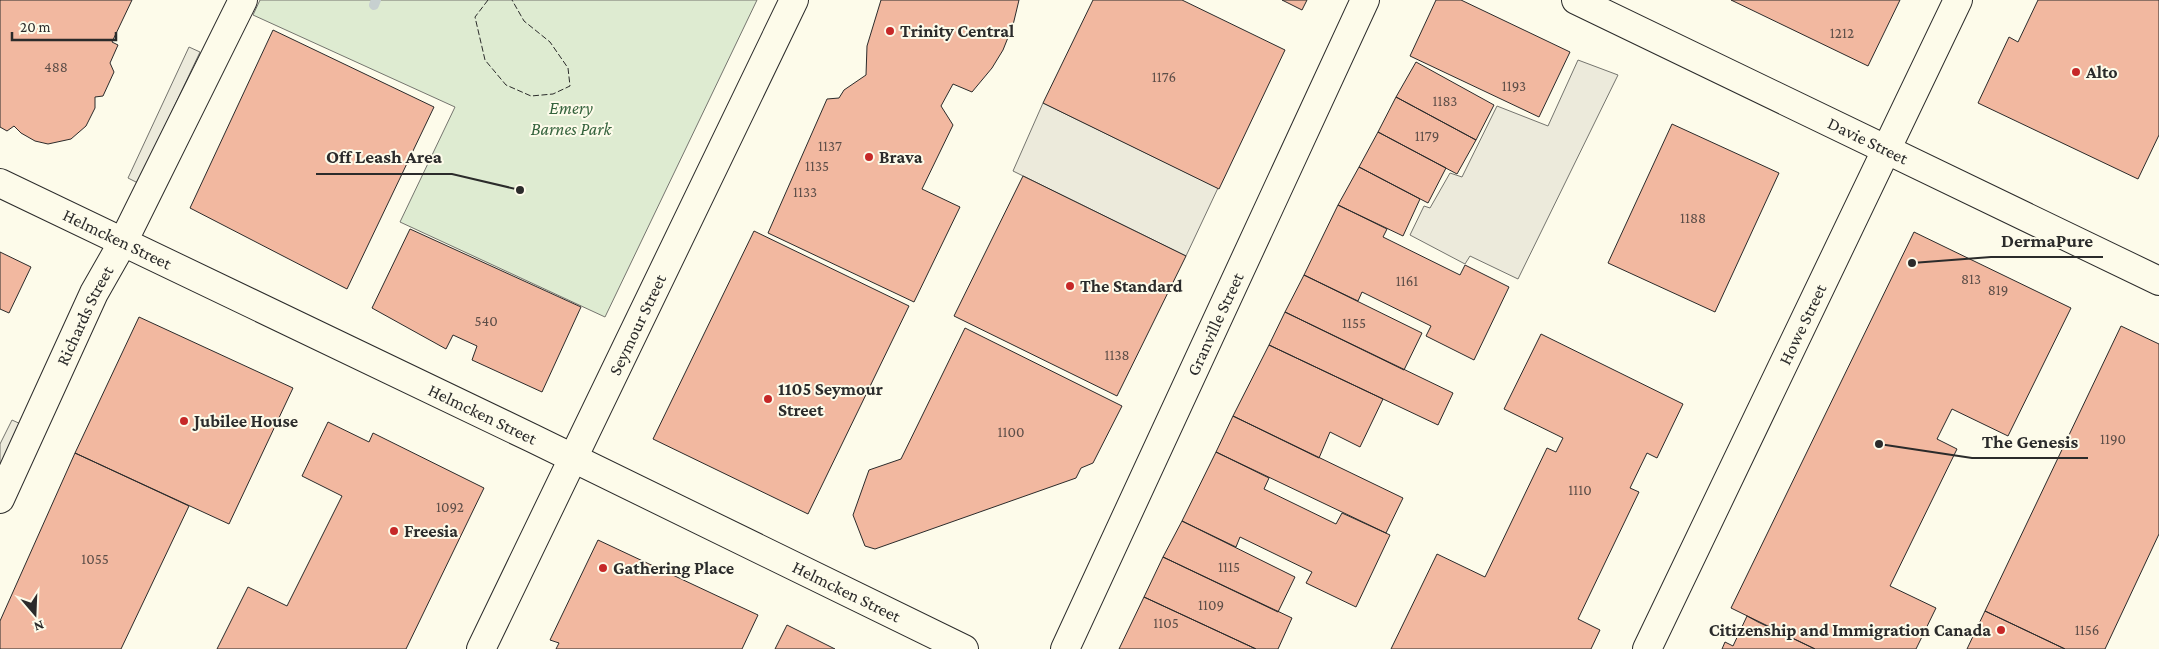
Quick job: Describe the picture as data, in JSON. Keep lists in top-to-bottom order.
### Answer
{
  "streets": {
    "main road": [
      "Davie Street",
      "Helmcken Street",
      "Richards Street",
      "Seymour Street",
      "Granville Street",
      "Howe Street"
    ]
  },
  "crossings": [
    ["Davie Street", "Howe Street"],
    ["Helmcken Street", "Richards Street"],
    ["Helmcken Street", "Seymour Street"]
  ],
  "parks": ["Emery Barnes Park"],
  "places": [
    "Trinity Central",
    "Alto",
    "Brava",
    "Off Leash Area",
    "DermaPure",
    "The Standard",
    "1105 Seymour Street",
    "Jubilee House",
    "The Genesis",
    "Freesia",
    "Gathering Place",
    "Citizenship and Immigration Canada"
  ],
  "house_numbers": [
    "1212",
    "488",
    "1176",
    "1193",
    "1183",
    "1179",
    "1137",
    "1135",
    "1133",
    "1188",
    "813",
    "1161",
    "819",
    "540",
    "1155",
    "1138",
    "1100",
    "1190",
    "1110",
    "1092",
    "1055",
    "1115",
    "1109",
    "1105",
    "1156"
  ],
  "scale_bar": "20 m",
  "north": "bottom"
}
